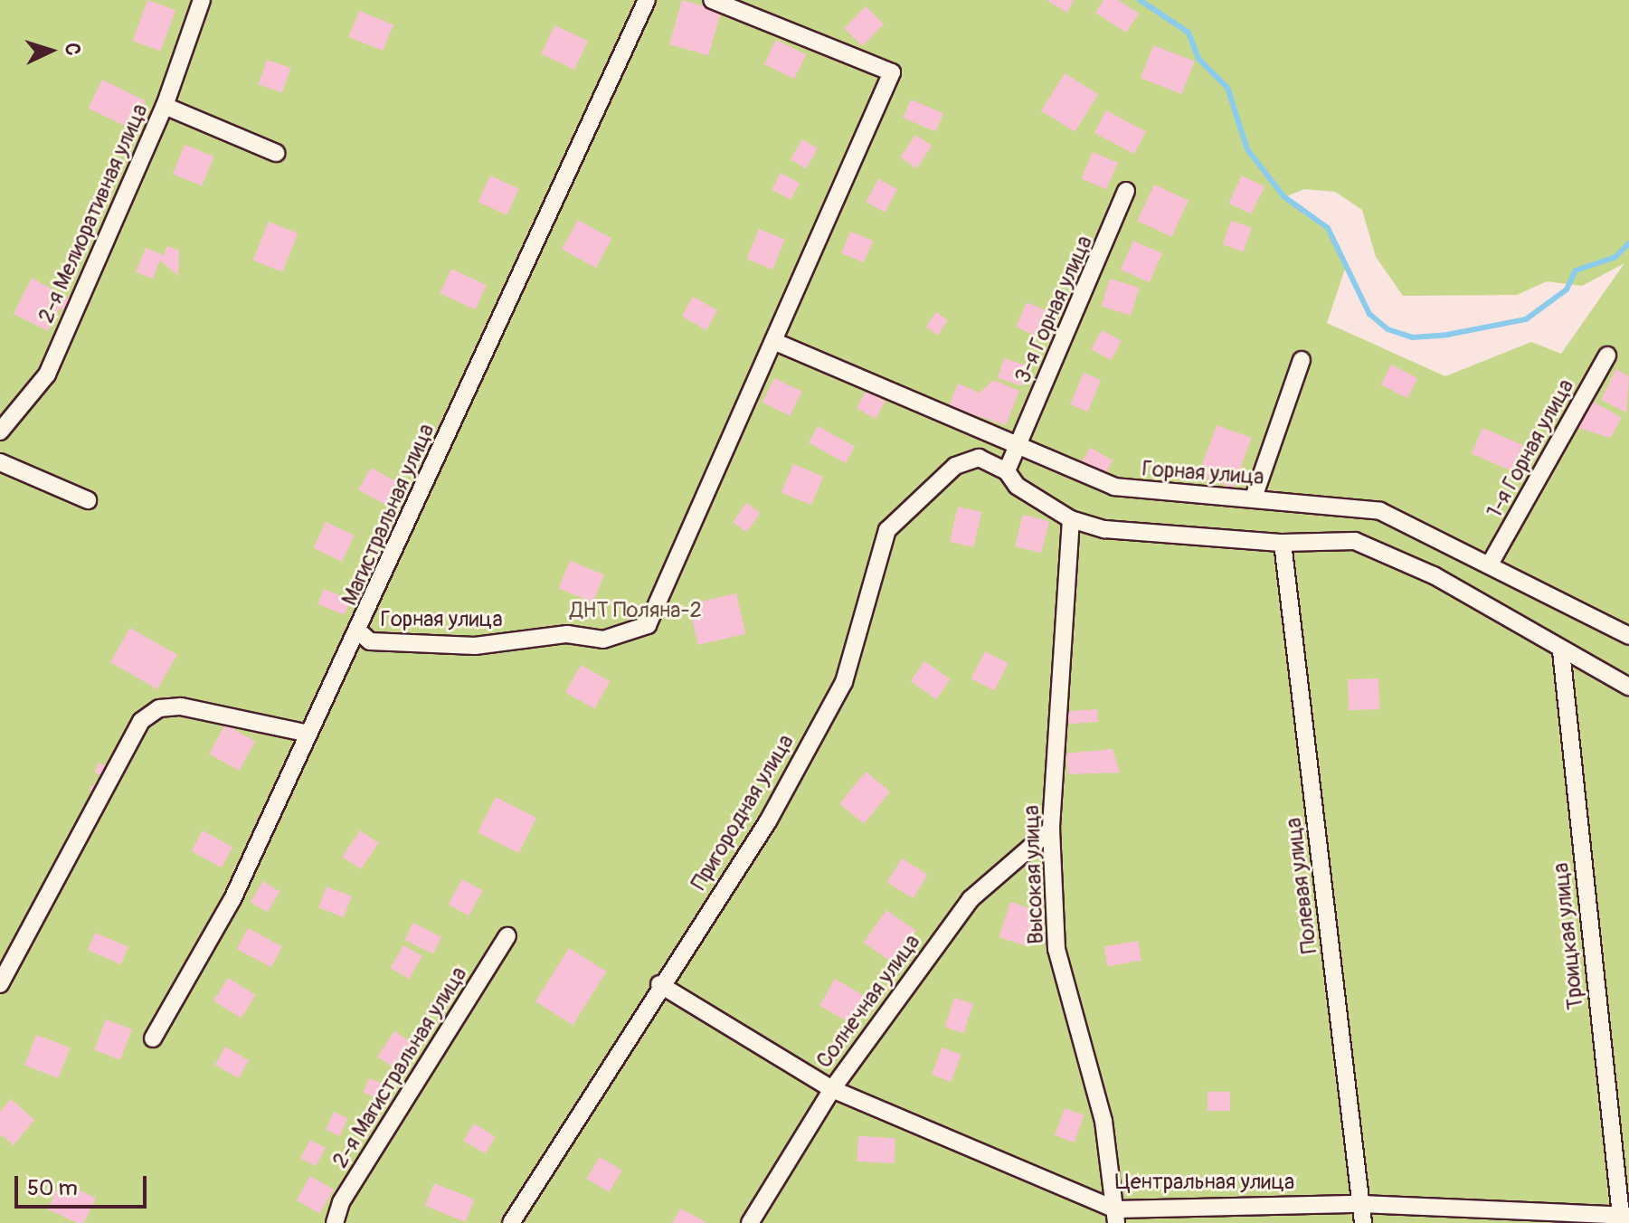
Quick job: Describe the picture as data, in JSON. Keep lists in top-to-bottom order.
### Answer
{
  "streets": {
    "street": [
      "2-я Мелиоративная улица",
      "3-я Горная улица",
      "1-я Горная улица",
      "Горная улица",
      "Магистральная улица",
      "Пригородная улица",
      "Высокая улица",
      "Полевая улица",
      "Троицкая улица",
      "Солнечная улица",
      "2-я Магистральная улица",
      "Центральная улица"
    ]
  },
  "crossings": [
    ["3-я Горная улица", "Горная улица"],
    ["3-я Горная улица", "Пригородная улица"],
    ["1-я Горная улица", "Горная улица"],
    ["Горная улица", "Магистральная улица"],
    ["Пригородная улица", "Центральная улица"],
    ["Высокая улица", "Солнечная улица"],
    ["Высокая улица", "Центральная улица"],
    ["Полевая улица", "Центральная улица"],
    ["Троицкая улица", "Центральная улица"],
    ["Солнечная улица", "Центральная улица"]
  ],
  "parks": ["ДНТ Поляна-2"],
  "scale_bar": "50 m",
  "north": "right"
}
